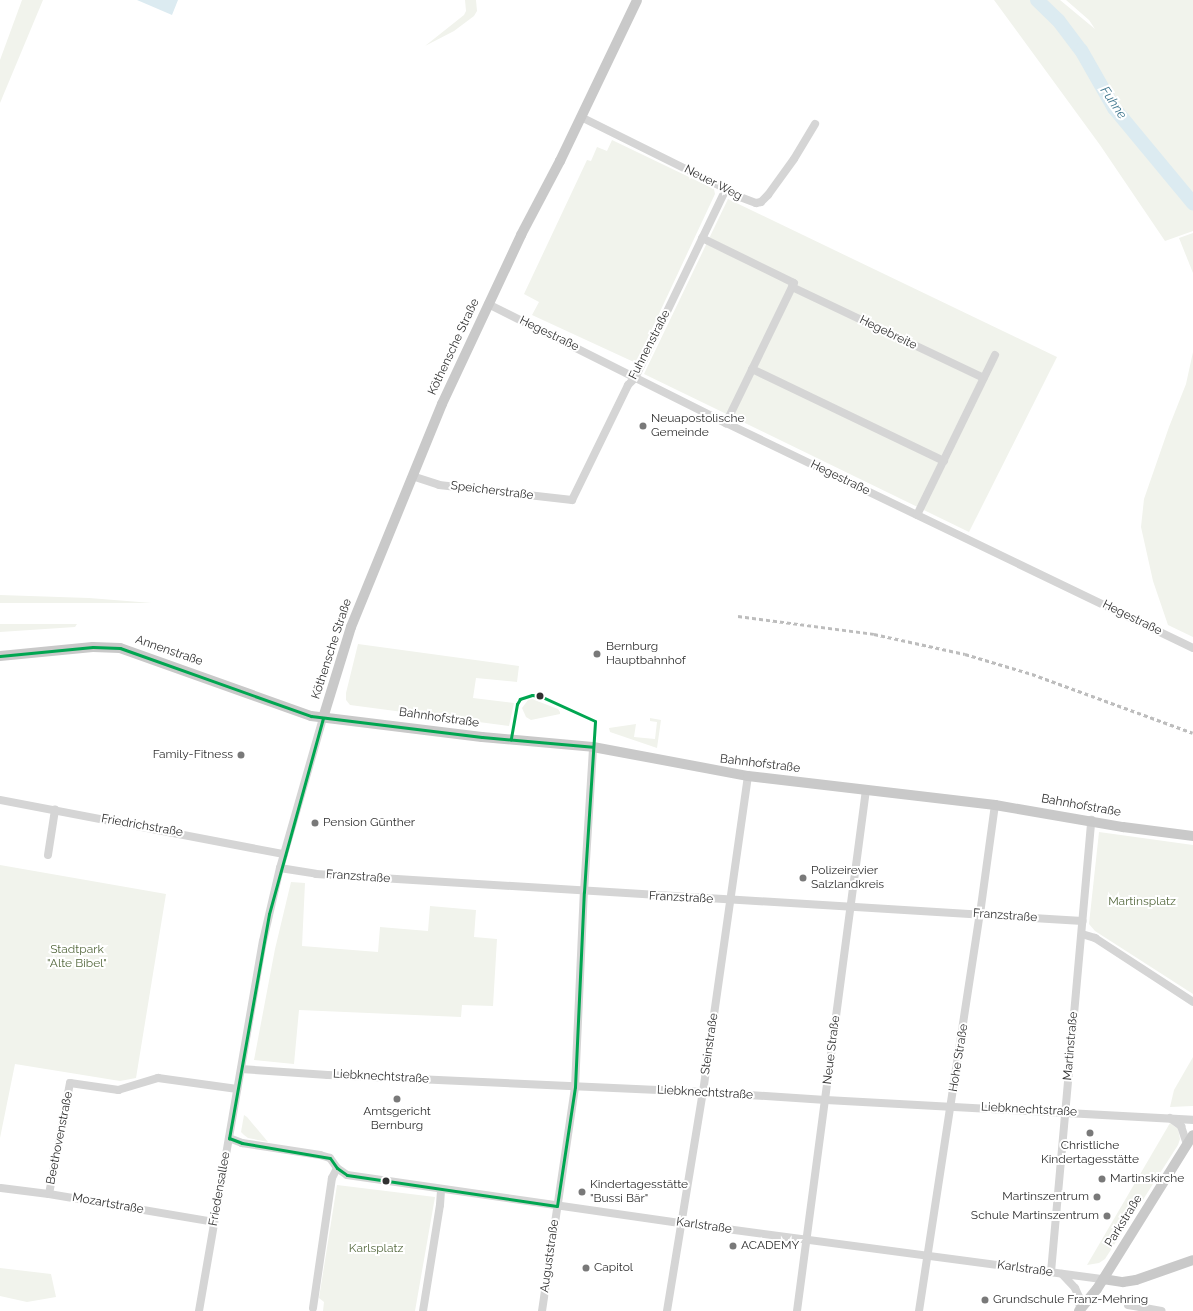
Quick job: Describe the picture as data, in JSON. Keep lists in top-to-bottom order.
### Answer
{
  "streets": {
    "main road": [
      "Köthensche Straße",
      "Annenstraße",
      "Bahnhofstraße",
      "Parkstraße"
    ],
    "street": [
      "Neuer Weg",
      "Hegebreite",
      "Hegestraße",
      "Fuhnenstraße",
      "Speicherstraße",
      "Friedrichstraße",
      "Franzstraße",
      "Steinstraße",
      "Martinstraße",
      "Neue Straße",
      "Hohe Straße",
      "Liebknechtstraße",
      "Beethovenstraße",
      "Friedensallee",
      "Mozartstraße",
      "Karlstraße",
      "Auguststraße"
    ]
  },
  "crossings": [
    ["Neuer Weg", "Fuhnenstraße"],
    ["Neuer Weg", "Köthensche Straße"],
    ["Hegebreite", "Fuhnenstraße"],
    ["Hegestraße", "Fuhnenstraße"],
    ["Hegestraße", "Köthensche Straße"],
    ["Fuhnenstraße", "Speicherstraße"],
    ["Köthensche Straße", "Speicherstraße"],
    ["Köthensche Straße", "Annenstraße"],
    ["Köthensche Straße", "Bahnhofstraße"],
    ["Köthensche Straße", "Friedensallee"],
    ["Annenstraße", "Bahnhofstraße"],
    ["Annenstraße", "Friedensallee"],
    ["Bahnhofstraße", "Steinstraße"],
    ["Bahnhofstraße", "Martinstraße"],
    ["Bahnhofstraße", "Neue Straße"],
    ["Bahnhofstraße", "Hohe Straße"],
    ["Bahnhofstraße", "Friedensallee"],
    ["Bahnhofstraße", "Auguststraße"],
    ["Friedrichstraße", "Friedensallee"],
    ["Franzstraße", "Steinstraße"],
    ["Franzstraße", "Martinstraße"],
    ["Franzstraße", "Neue Straße"],
    ["Franzstraße", "Hohe Straße"],
    ["Franzstraße", "Friedensallee"],
    ["Franzstraße", "Auguststraße"],
    ["Steinstraße", "Liebknechtstraße"],
    ["Steinstraße", "Karlstraße"],
    ["Martinstraße", "Liebknechtstraße"],
    ["Martinstraße", "Karlstraße"],
    ["Neue Straße", "Liebknechtstraße"],
    ["Neue Straße", "Karlstraße"],
    ["Hohe Straße", "Liebknechtstraße"],
    ["Hohe Straße", "Karlstraße"],
    ["Liebknechtstraße", "Friedensallee"],
    ["Liebknechtstraße", "Auguststraße"],
    ["Beethovenstraße", "Friedensallee"],
    ["Beethovenstraße", "Mozartstraße"],
    ["Friedensallee", "Mozartstraße"],
    ["Parkstraße", "Karlstraße"],
    ["Karlstraße", "Auguststraße"]
  ],
  "water": ["Fuhne"],
  "parks": ["Martinsplatz", "Stadtpark \"Alte Bibel\"", "Karlsplatz"],
  "places": [
    "Neuapostolische Gemeinde",
    "Bernburg Hauptbahnhof",
    "Family-Fitness",
    "Pension Günther",
    "Polizeirevier Salzlandkreis",
    "Amtsgericht Bernburg",
    "Christliche Kindertagesstätte",
    "Martinskirche",
    "Kindertagesstätte \"Bussi Bär\"",
    "Martinszentrum",
    "Schule Martinszentrum",
    "ACADEMY",
    "Capitol",
    "Grundschule Franz-Mehring"
  ]
}
